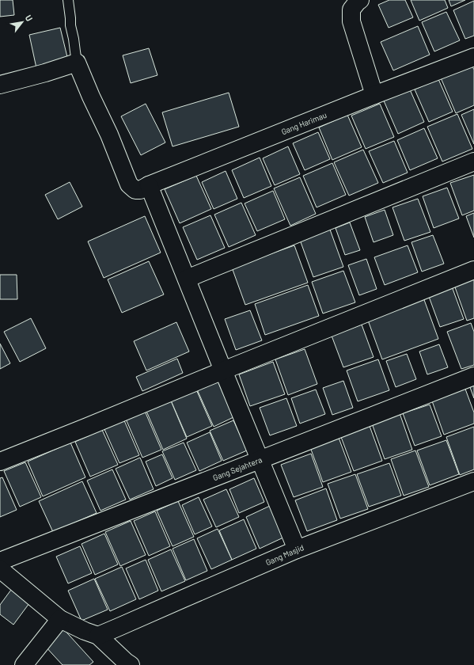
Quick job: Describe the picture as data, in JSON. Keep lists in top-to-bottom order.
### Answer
{
  "streets": {
    "street": ["Gang Harimau", "Gang Sejahtera", "Gang Masjid"]
  },
  "north": "top right"
}
